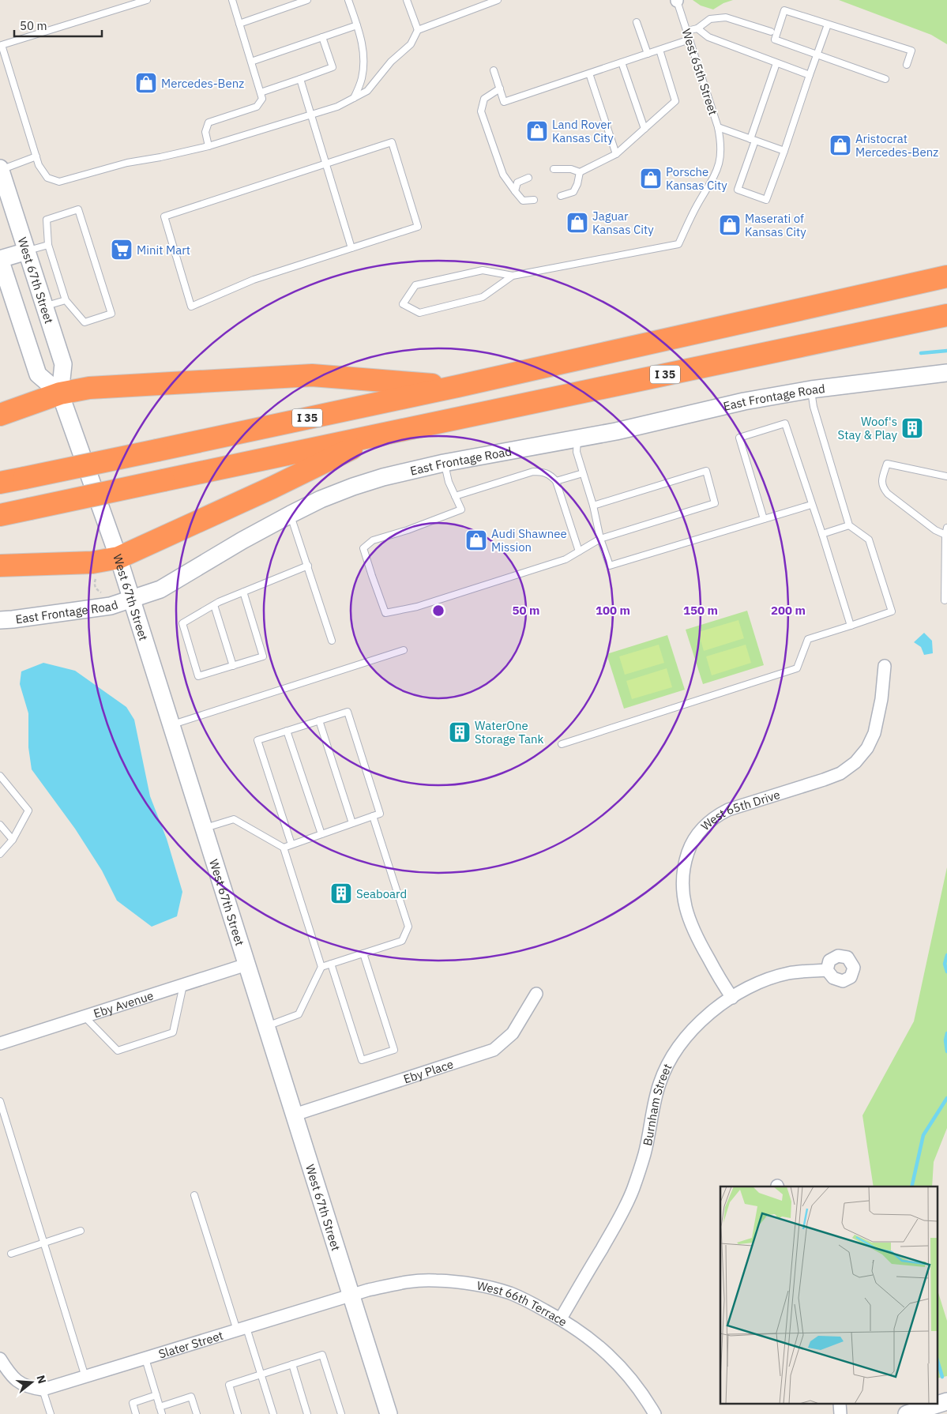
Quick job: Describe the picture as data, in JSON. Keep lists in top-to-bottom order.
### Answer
{
  "streets": {
    "highway": ["I 35"],
    "street": [
      "West 67th Street",
      "East Frontage Road",
      "West 65th Drive",
      "Eby Avenue",
      "Eby Place",
      "Burnham Street",
      "West 66th Terrace",
      "Slater Street"
    ],
    "lane": ["West 65th Street"]
  },
  "crossings": [
    ["West 67th Street", "East Frontage Road"],
    ["West 67th Street", "Eby Avenue"],
    ["West 67th Street", "Eby Place"],
    ["West 67th Street", "West 66th Terrace"],
    ["West 67th Street", "Slater Street"],
    ["West 65th Drive", "Burnham Street"],
    ["Burnham Street", "West 66th Terrace"],
    ["West 66th Terrace", "Slater Street"]
  ],
  "places": {
    "shop": [
      "Mercedes-Benz",
      "Land Rover Kansas City",
      "Aristocrat Mercedes-Benz",
      "Porsche Kansas City",
      "Jaguar Kansas City",
      "Maserati of Kansas City",
      "Audi Shawnee Mission"
    ],
    "supermarket": ["Minit Mart"],
    "building": ["Woof's Stay & Play", "WaterOne Storage Tank", "Seaboard"]
  },
  "scale_bar": "50 m",
  "north": "right",
  "rings": [
    "50 m",
    "100 m",
    "150 m",
    "200 m"
  ]
}
